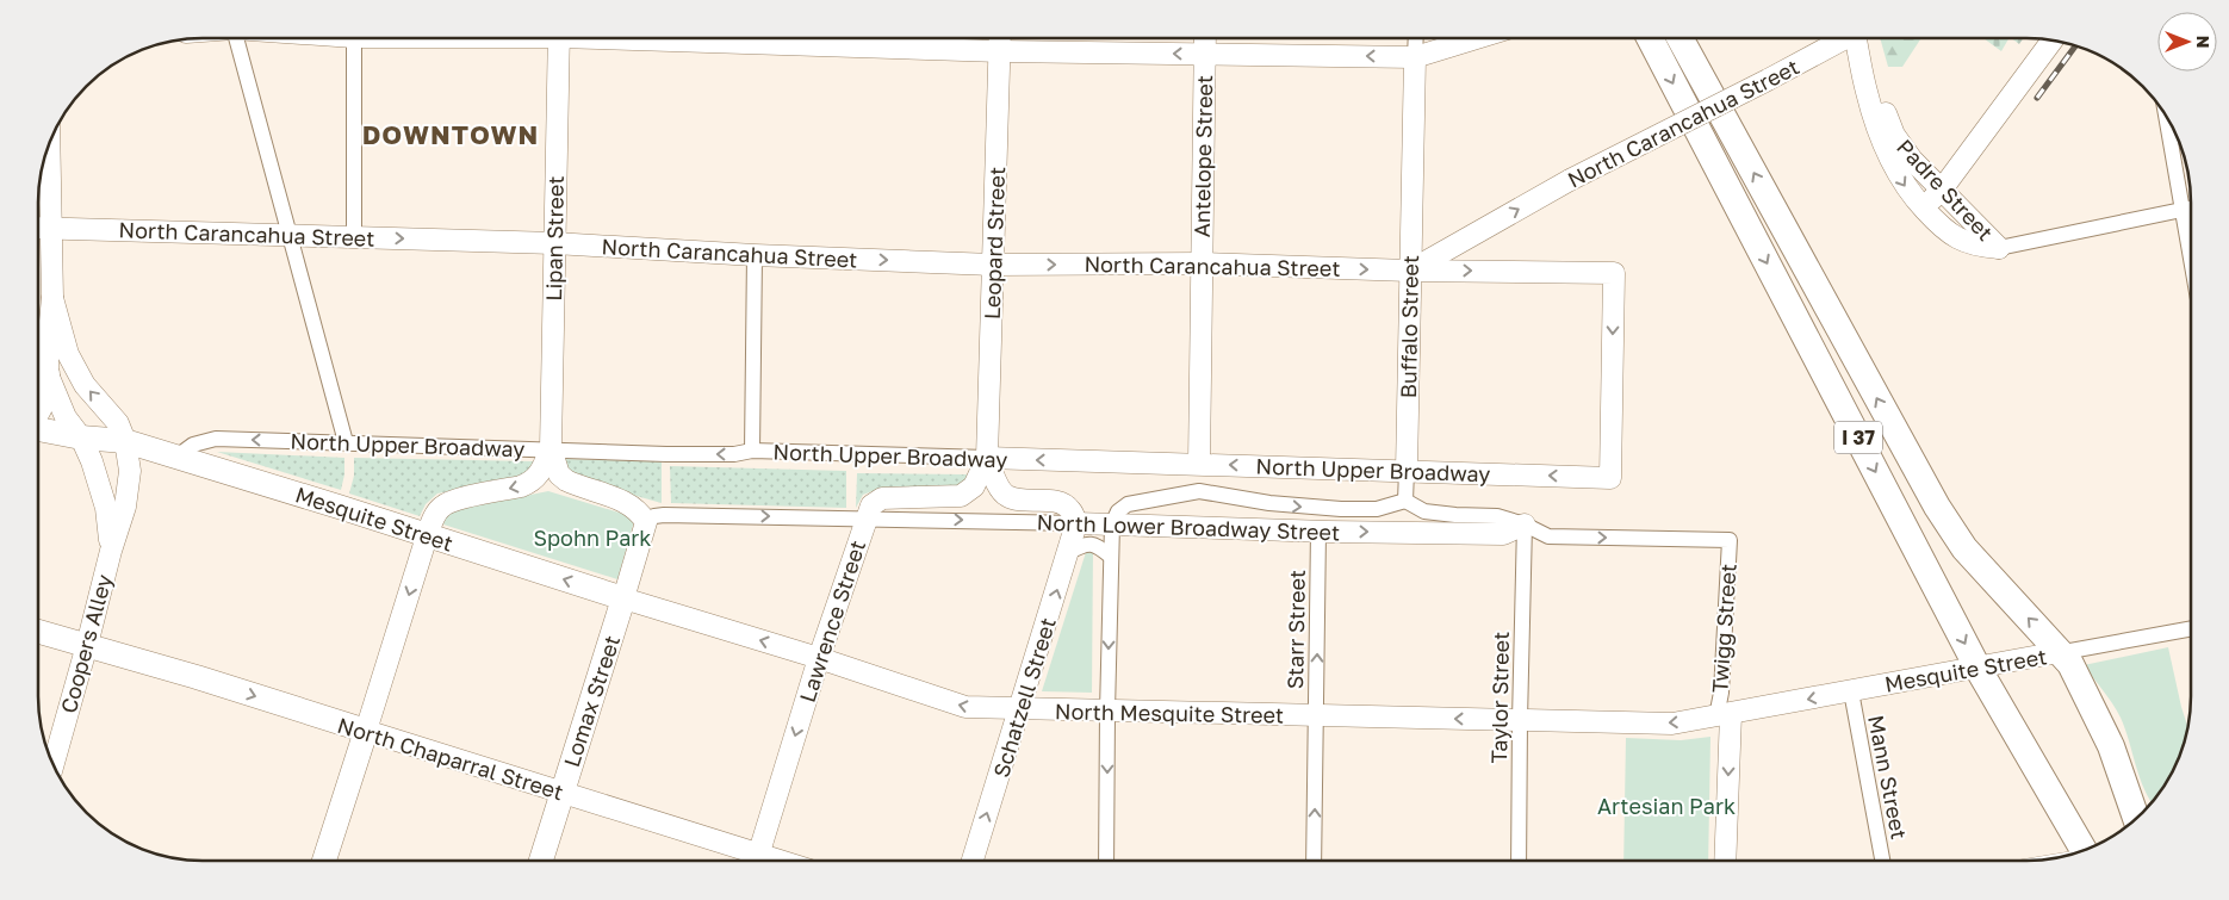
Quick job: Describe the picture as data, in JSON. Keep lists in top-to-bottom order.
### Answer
{
  "streets": {
    "highway": ["I 37"],
    "main road": [
      "North Carancahua Street",
      "Antelope Street",
      "Padre Street",
      "Lipan Street",
      "Leopard Street",
      "Buffalo Street",
      "North Upper Broadway",
      "Mesquite Street",
      "North Lower Broadway Street",
      "Lawrence Street",
      "Twigg Street",
      "Coopers Alley",
      "Schatzell Street",
      "Lomax Street",
      "North Mesquite Street",
      "North Chaparral Street"
    ],
    "street": ["Starr Street", "Taylor Street", "Mann Street"]
  },
  "crossings": [
    ["North Carancahua Street", "Antelope Street"],
    ["North Carancahua Street", "Lipan Street"],
    ["North Carancahua Street", "Leopard Street"],
    ["North Carancahua Street", "Buffalo Street"],
    ["North Carancahua Street", "North Upper Broadway"],
    ["North Carancahua Street", "Coopers Alley"],
    ["Antelope Street", "North Upper Broadway"],
    ["Lipan Street", "North Upper Broadway"],
    ["Leopard Street", "North Upper Broadway"],
    ["Leopard Street", "Lawrence Street"],
    ["Buffalo Street", "North Upper Broadway"],
    ["I 37", "Mesquite Street"],
    ["North Upper Broadway", "Mesquite Street"],
    ["North Upper Broadway", "Lawrence Street"],
    ["Mesquite Street", "Twigg Street"],
    ["Mesquite Street", "Coopers Alley"],
    ["Mesquite Street", "Lomax Street"],
    ["Mesquite Street", "North Mesquite Street"],
    ["Mesquite Street", "Mann Street"],
    ["North Lower Broadway Street", "Lawrence Street"],
    ["North Lower Broadway Street", "Twigg Street"],
    ["North Lower Broadway Street", "Starr Street"],
    ["North Lower Broadway Street", "Schatzell Street"],
    ["North Lower Broadway Street", "Taylor Street"],
    ["Lawrence Street", "North Mesquite Street"],
    ["Twigg Street", "Taylor Street"],
    ["Twigg Street", "North Mesquite Street"],
    ["Starr Street", "North Mesquite Street"],
    ["Coopers Alley", "North Chaparral Street"],
    ["Schatzell Street", "North Mesquite Street"],
    ["Taylor Street", "North Mesquite Street"],
    ["Lomax Street", "North Mesquite Street"],
    ["Lomax Street", "North Chaparral Street"]
  ],
  "one_way": [
    "North Carancahua Street",
    "Lawrence Street",
    "Starr Street",
    "Schatzell Street",
    "North Mesquite Street",
    "North Chaparral Street"
  ],
  "districts": ["DOWNTOWN"],
  "parks": ["Spohn Park", "Artesian Park"],
  "north": "right"
}
